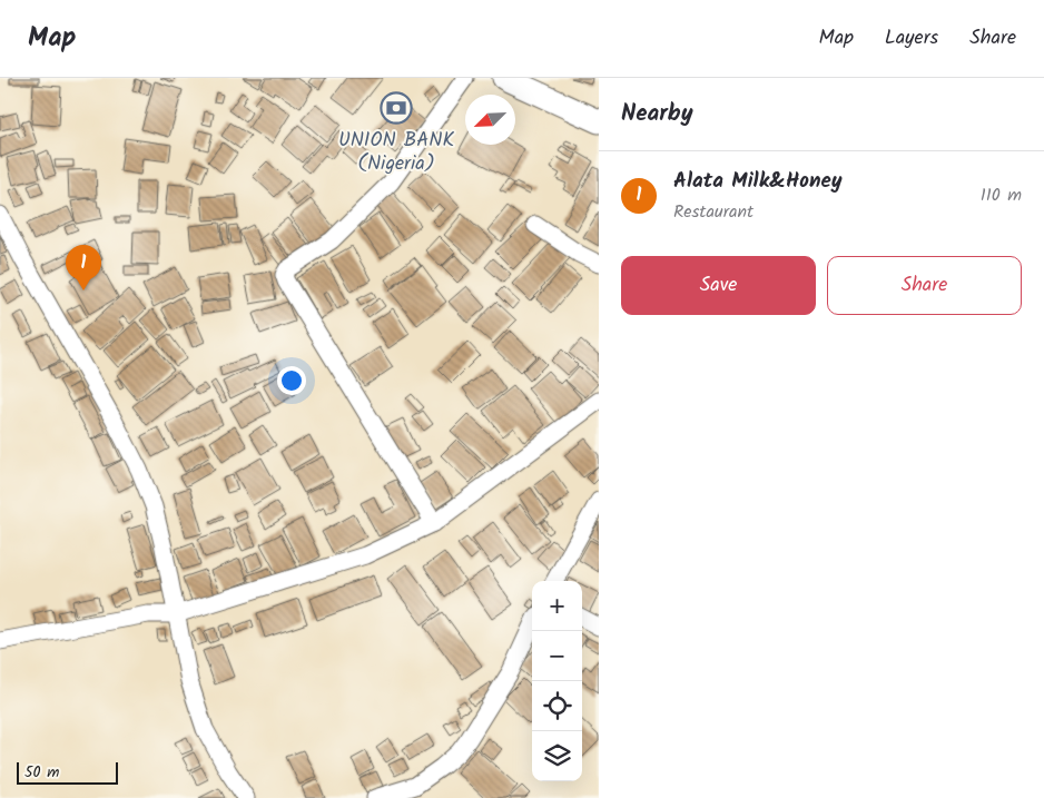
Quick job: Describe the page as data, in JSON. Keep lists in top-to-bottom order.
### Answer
{
  "places": {
    "bank": ["UNION BANK (Nigeria)"]
  },
  "scale_bar": "50 m",
  "north": "bottom left",
  "page": {
    "header": "Map",
    "nav": ["Map", "Layers", "Share"],
    "heading": "Nearby",
    "list": [
      {
        "mark": "1",
        "name": "Alata Milk&Honey",
        "note": "Restaurant",
        "value": "110 m"
      }
    ],
    "buttons": ["Save", "Share"],
    "pins": "1",
    "map_buttons": ["+", "−"],
    "scale": "50 m"
  }
}
